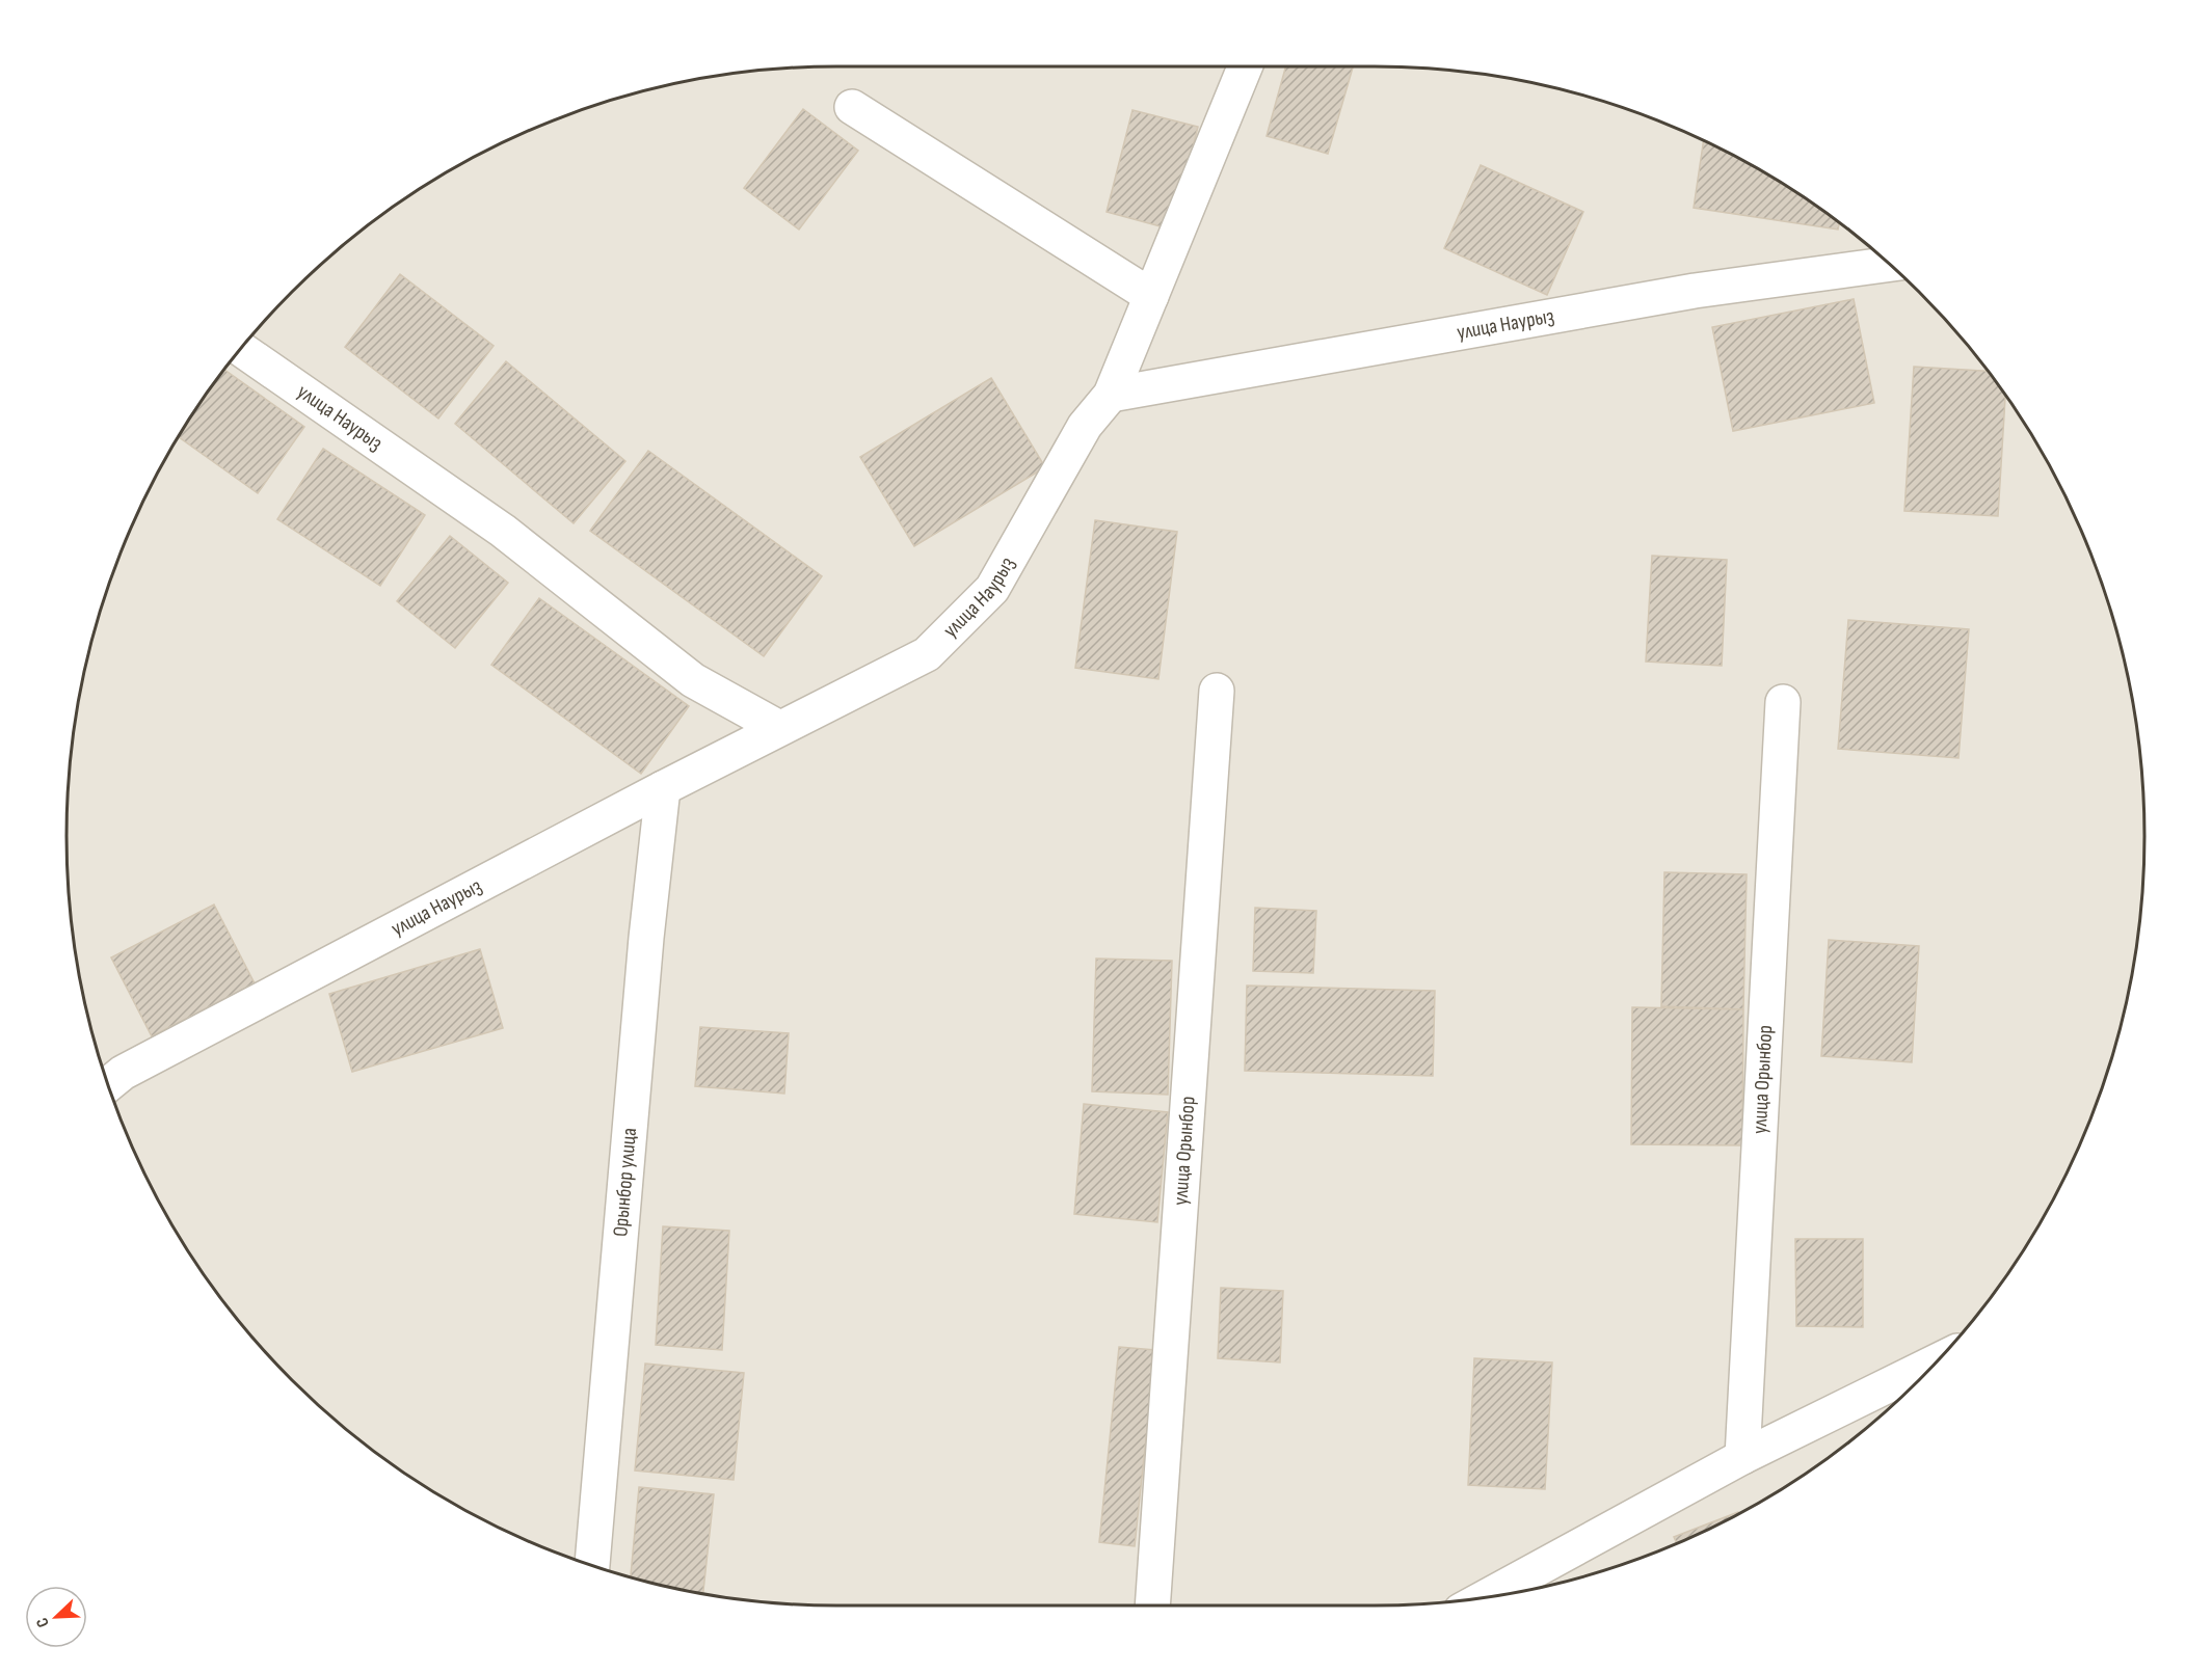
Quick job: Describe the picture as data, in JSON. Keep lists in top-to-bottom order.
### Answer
{
  "streets": {
    "street": ["улица Наурыз", "улица Орынбор", "Орынбор улица"]
  },
  "crossings": [
    ["улица Наурыз", "Орынбор улица"]
  ],
  "north": "bottom left"
}
